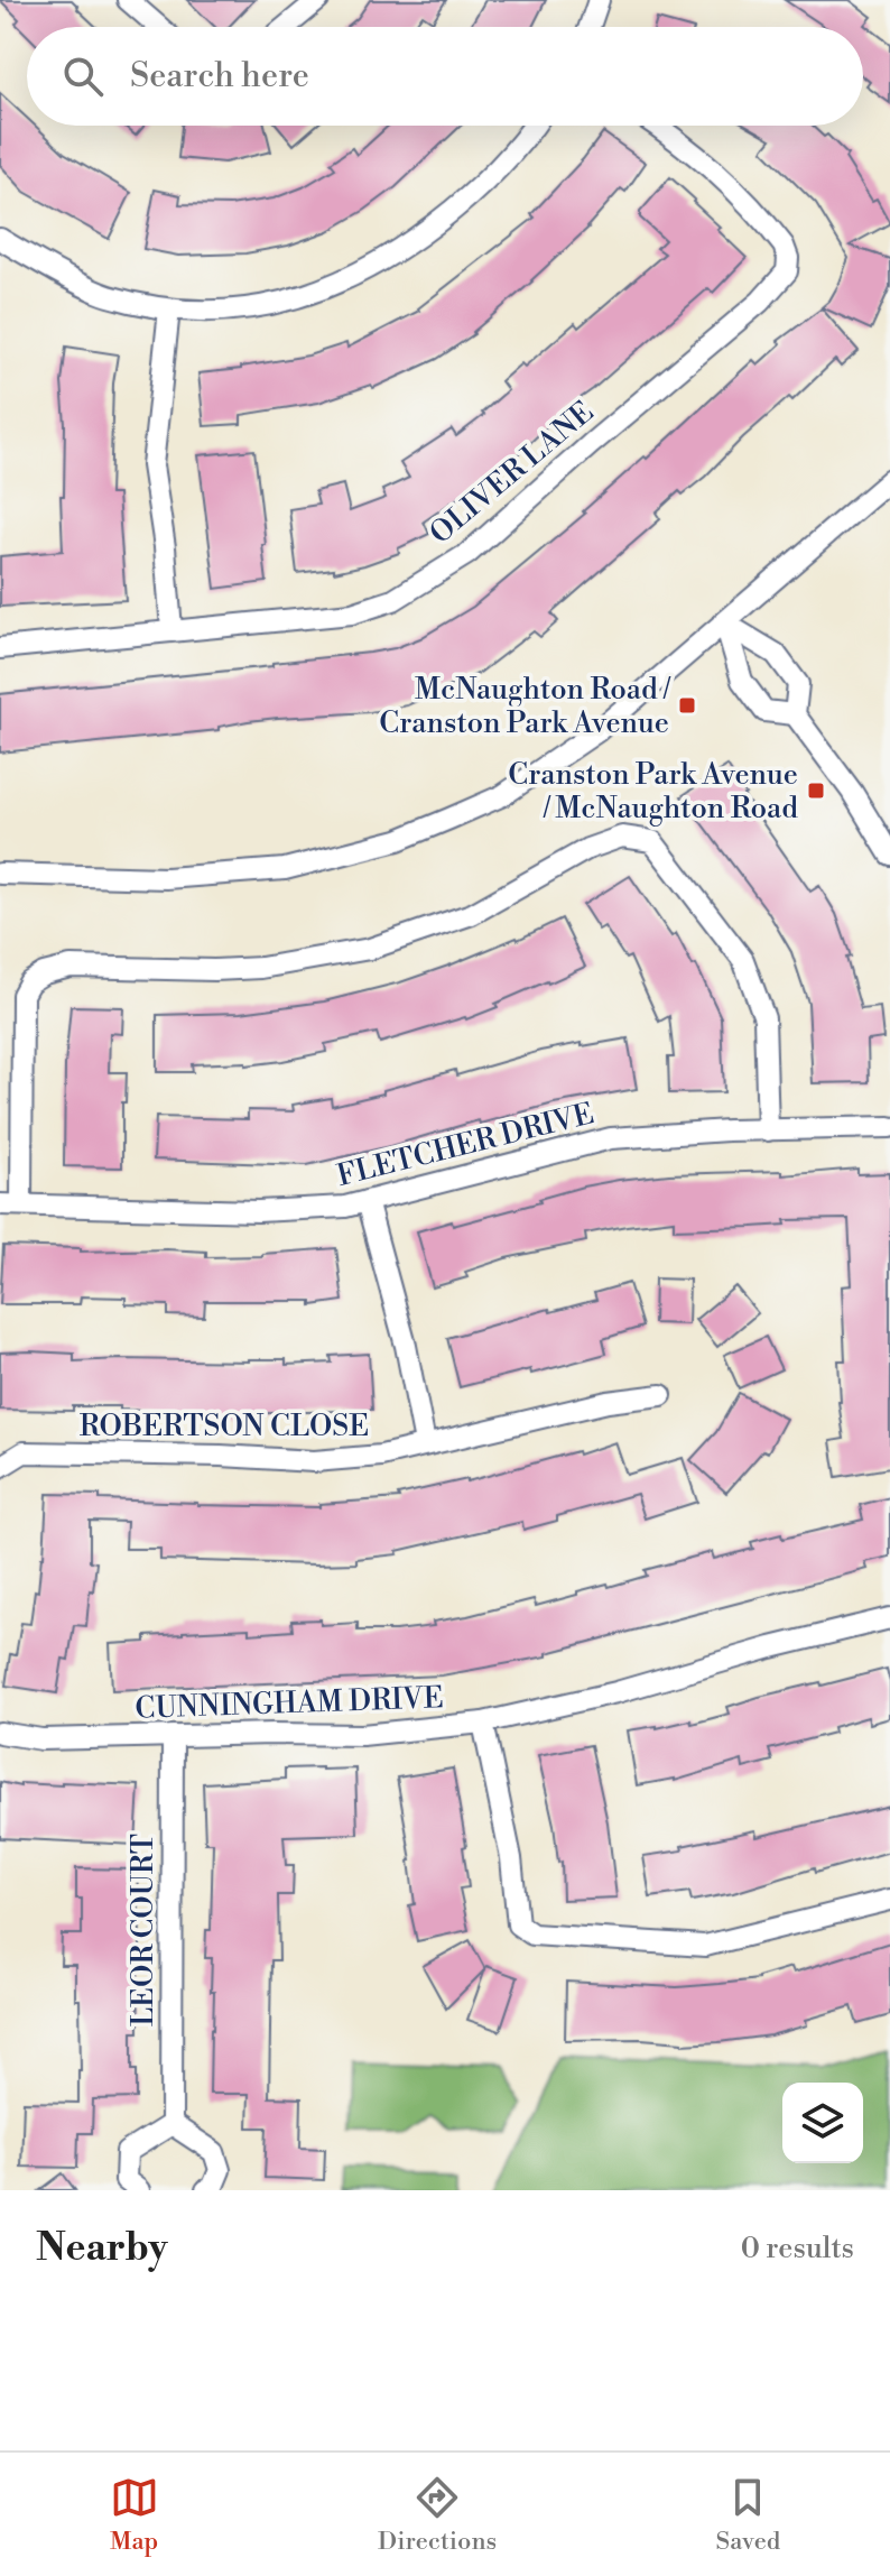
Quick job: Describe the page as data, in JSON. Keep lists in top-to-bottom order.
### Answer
{
  "streets": {
    "street": [
      "OLIVER LANE",
      "FLETCHER DRIVE",
      "ROBERTSON CLOSE",
      "CUNNINGHAM DRIVE",
      "LEOR COURT"
    ]
  },
  "crossings": [
    ["CUNNINGHAM DRIVE", "LEOR COURT"]
  ],
  "places": {
    "transit": ["McNaughton Road / Cranston Park Avenue", "Cranston Park Avenue / McNaughton Road"]
  },
  "page": {
    "search": "Search here",
    "heading": ["Nearby", "0 results"],
    "nav": ["Map", "Directions", "Saved"]
  }
}
